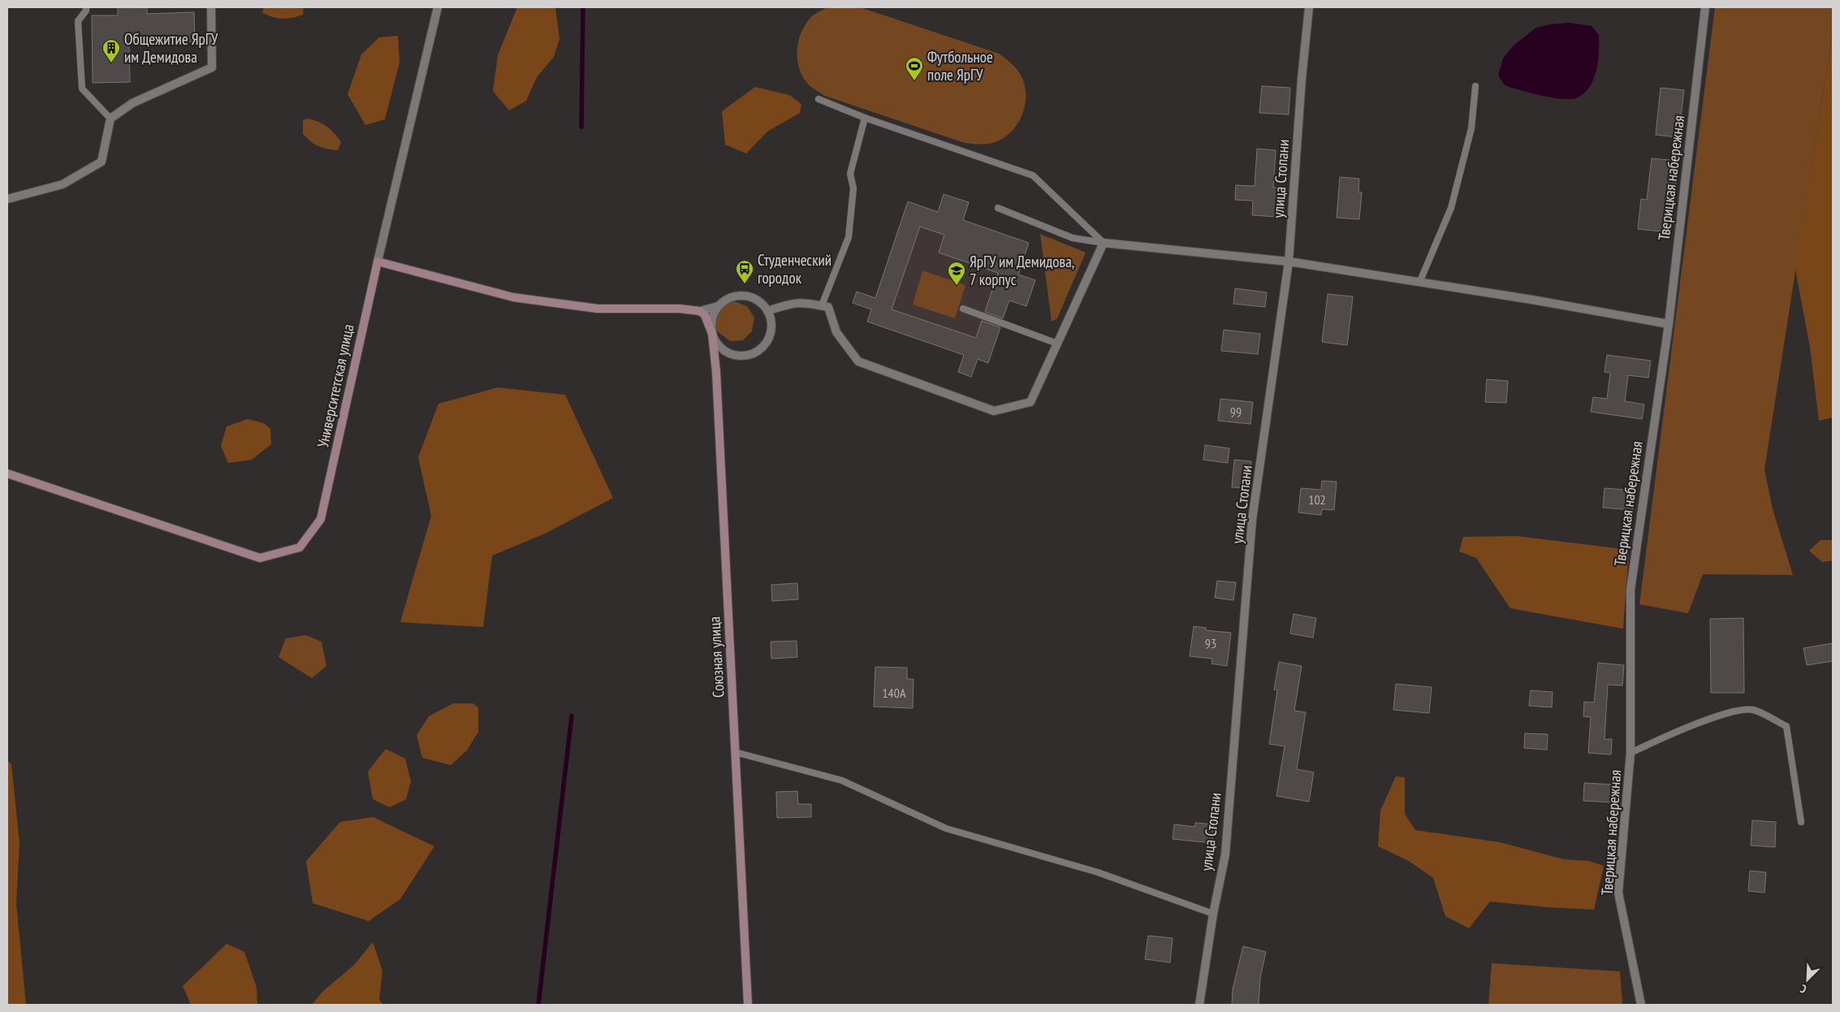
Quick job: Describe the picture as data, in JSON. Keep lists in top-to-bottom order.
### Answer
{
  "streets": {
    "street": [
      "Тверицкая набережная",
      "улица Стопани",
      "Университетская улица",
      "Союзная улица"
    ]
  },
  "places": {
    "building": ["Общежитие ЯрГУ им Демидова"],
    "sports": ["Футбольное поле ЯрГУ"],
    "bus stop": ["Студенческий городок"],
    "school or university": ["ЯрГУ им Демидова, 7 корпус"]
  },
  "house_numbers": [
    "99",
    "102",
    "93",
    "140А"
  ],
  "north": "bottom left"
}
